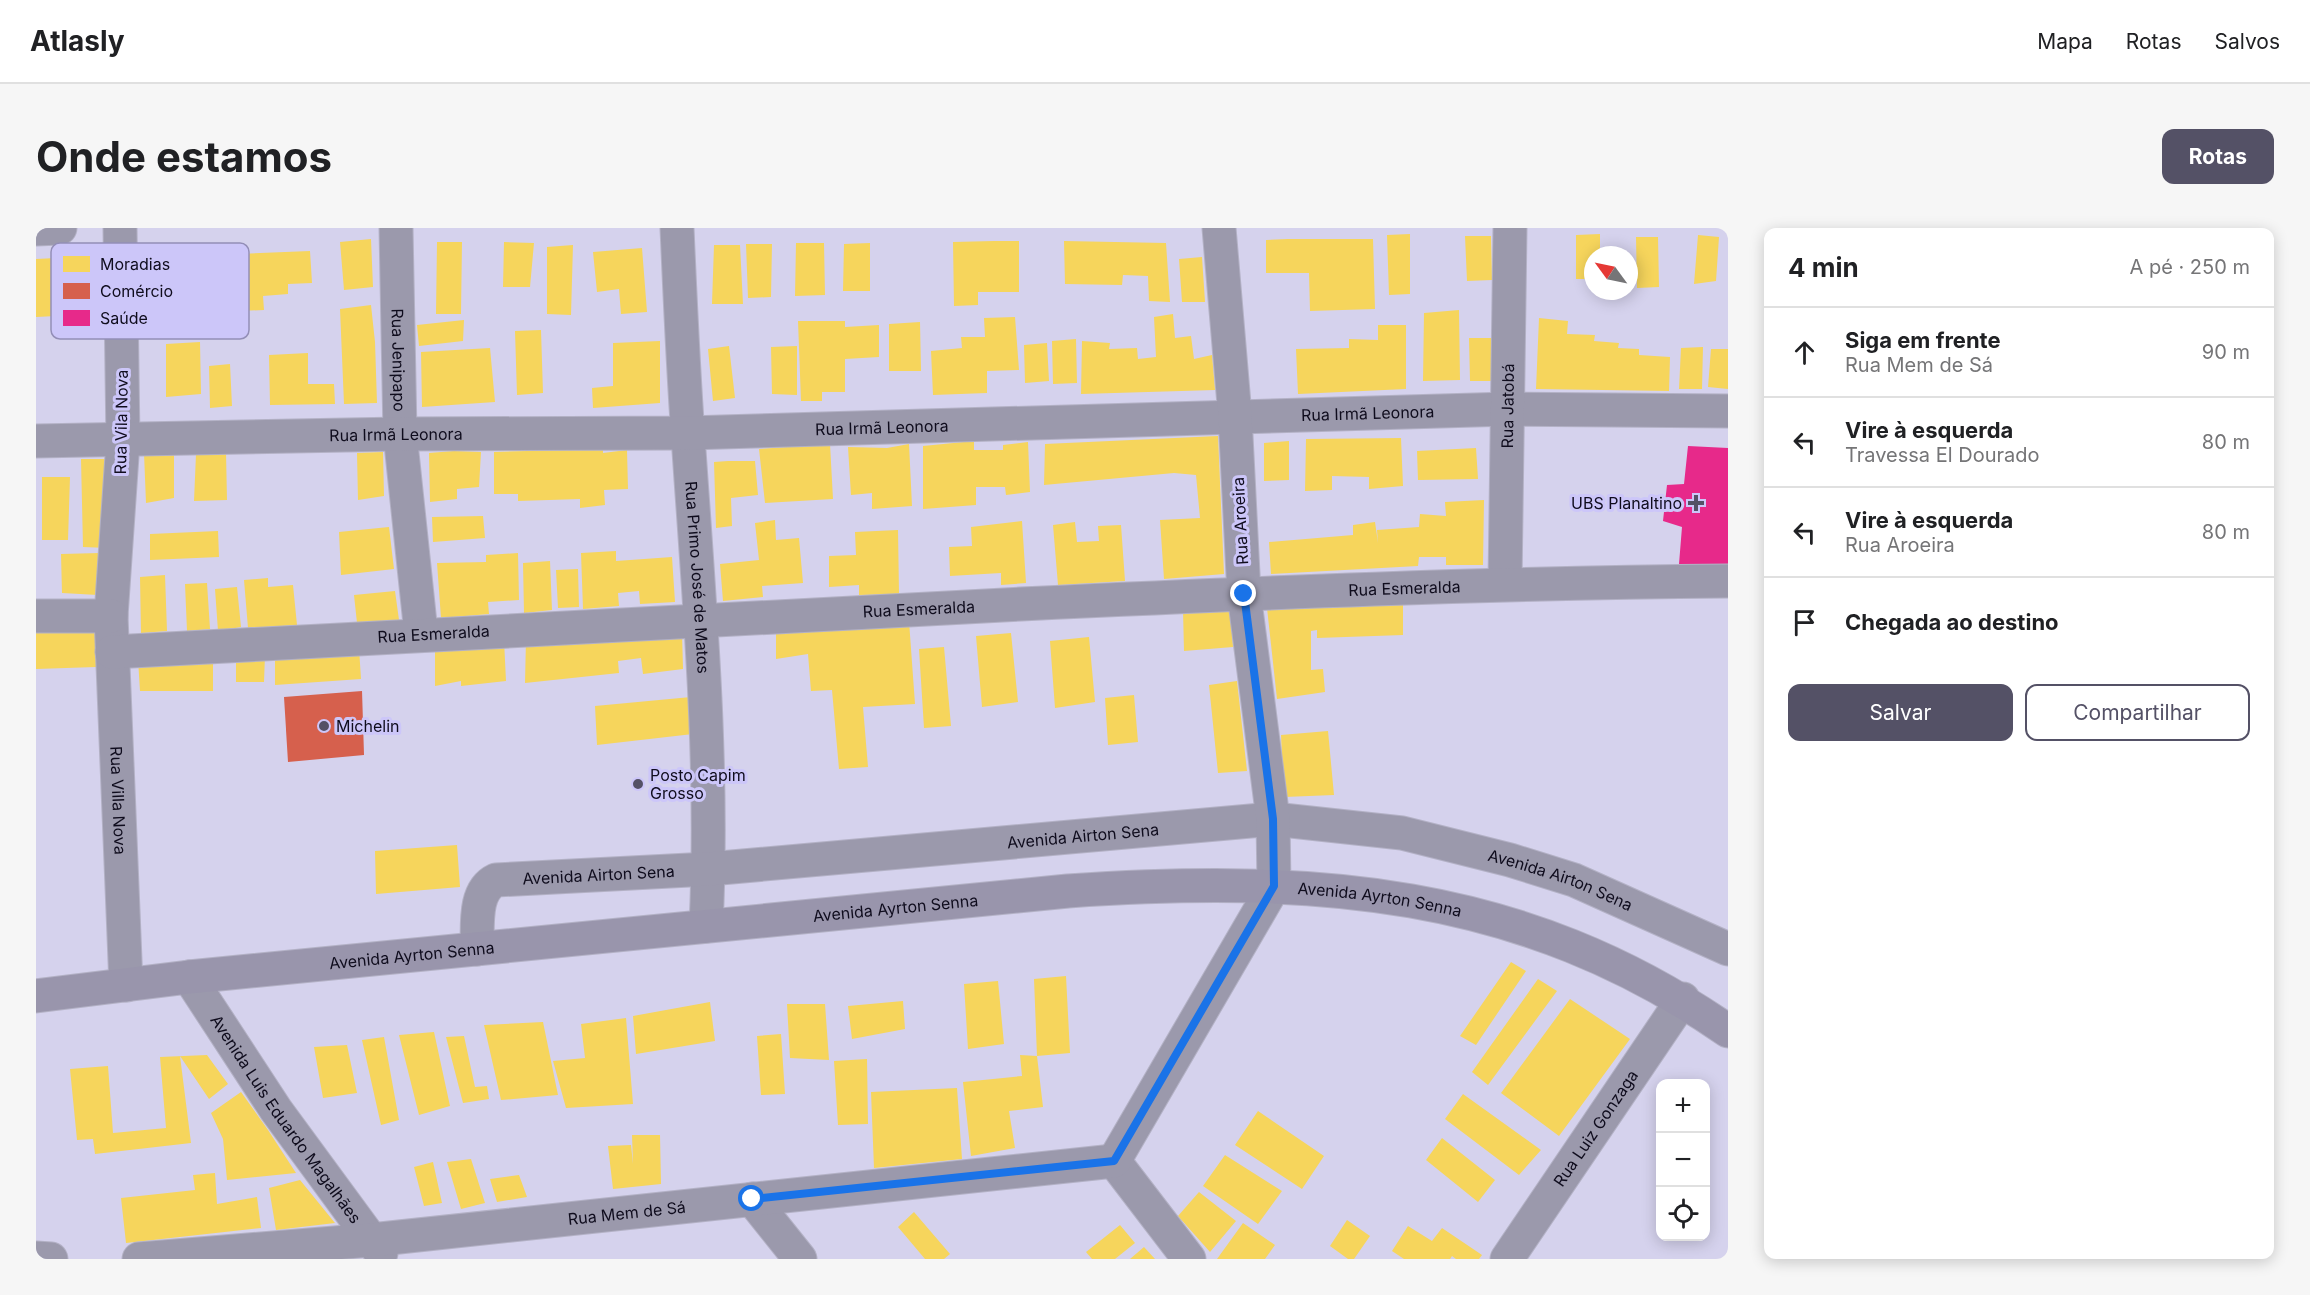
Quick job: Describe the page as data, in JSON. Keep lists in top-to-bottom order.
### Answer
{
  "streets": {
    "highway": ["Avenida Ayrton Senna"],
    "street": [
      "Rua Jenipapo",
      "Rua Jatobá",
      "Rua Irmã Leonora",
      "Rua Vila Nova",
      "Rua Aroeira",
      "Rua Primo José de Matos",
      "Rua Esmeralda",
      "Rua Villa Nova",
      "Avenida Airton Sena",
      "Avenida Luis Eduardo Magalhães",
      "Rua Luiz Gonzaga",
      "Rua Mem de Sá"
    ]
  },
  "crossings": [
    ["Rua Jenipapo", "Rua Irmã Leonora"],
    ["Rua Jenipapo", "Rua Esmeralda"],
    ["Rua Jatobá", "Rua Irmã Leonora"],
    ["Rua Jatobá", "Rua Esmeralda"],
    ["Rua Irmã Leonora", "Rua Vila Nova"],
    ["Rua Irmã Leonora", "Rua Aroeira"],
    ["Rua Irmã Leonora", "Rua Primo José de Matos"],
    ["Rua Vila Nova", "Rua Villa Nova"],
    ["Rua Aroeira", "Rua Esmeralda"],
    ["Rua Aroeira", "Avenida Airton Sena"],
    ["Rua Aroeira", "Avenida Ayrton Senna"],
    ["Rua Primo José de Matos", "Rua Esmeralda"],
    ["Rua Primo José de Matos", "Avenida Airton Sena"],
    ["Rua Primo José de Matos", "Avenida Ayrton Senna"],
    ["Rua Esmeralda", "Rua Villa Nova"],
    ["Rua Villa Nova", "Avenida Ayrton Senna"],
    ["Avenida Airton Sena", "Avenida Ayrton Senna"],
    ["Avenida Ayrton Senna", "Avenida Luis Eduardo Magalhães"],
    ["Avenida Ayrton Senna", "Rua Luiz Gonzaga"],
    ["Avenida Luis Eduardo Magalhães", "Rua Mem de Sá"]
  ],
  "places": {
    "health": ["UBS Planaltino"],
    "other": ["Michelin", "Posto Capim Grosso"]
  },
  "legend": ["Moradias", "Comércio", "Saúde"],
  "north": "top left",
  "page": {
    "header": "Atlasly",
    "nav": ["Mapa", "Rotas", "Salvos"],
    "buttons": [
      "Rotas",
      ["Salvar", "Compartilhar"]
    ],
    "title": "Onde estamos",
    "heading": ["4 min", "A pé · 250 m"],
    "list": [
      ["Siga em frente", "Rua Mem de Sá", "90 m"],
      ["Vire à esquerda", "Travessa El Dourado", "80 m"],
      ["Vire à esquerda", "Rua Aroeira", "80 m"],
      "Chegada ao destino"
    ],
    "map_buttons": ["+", "−"]
  }
}
